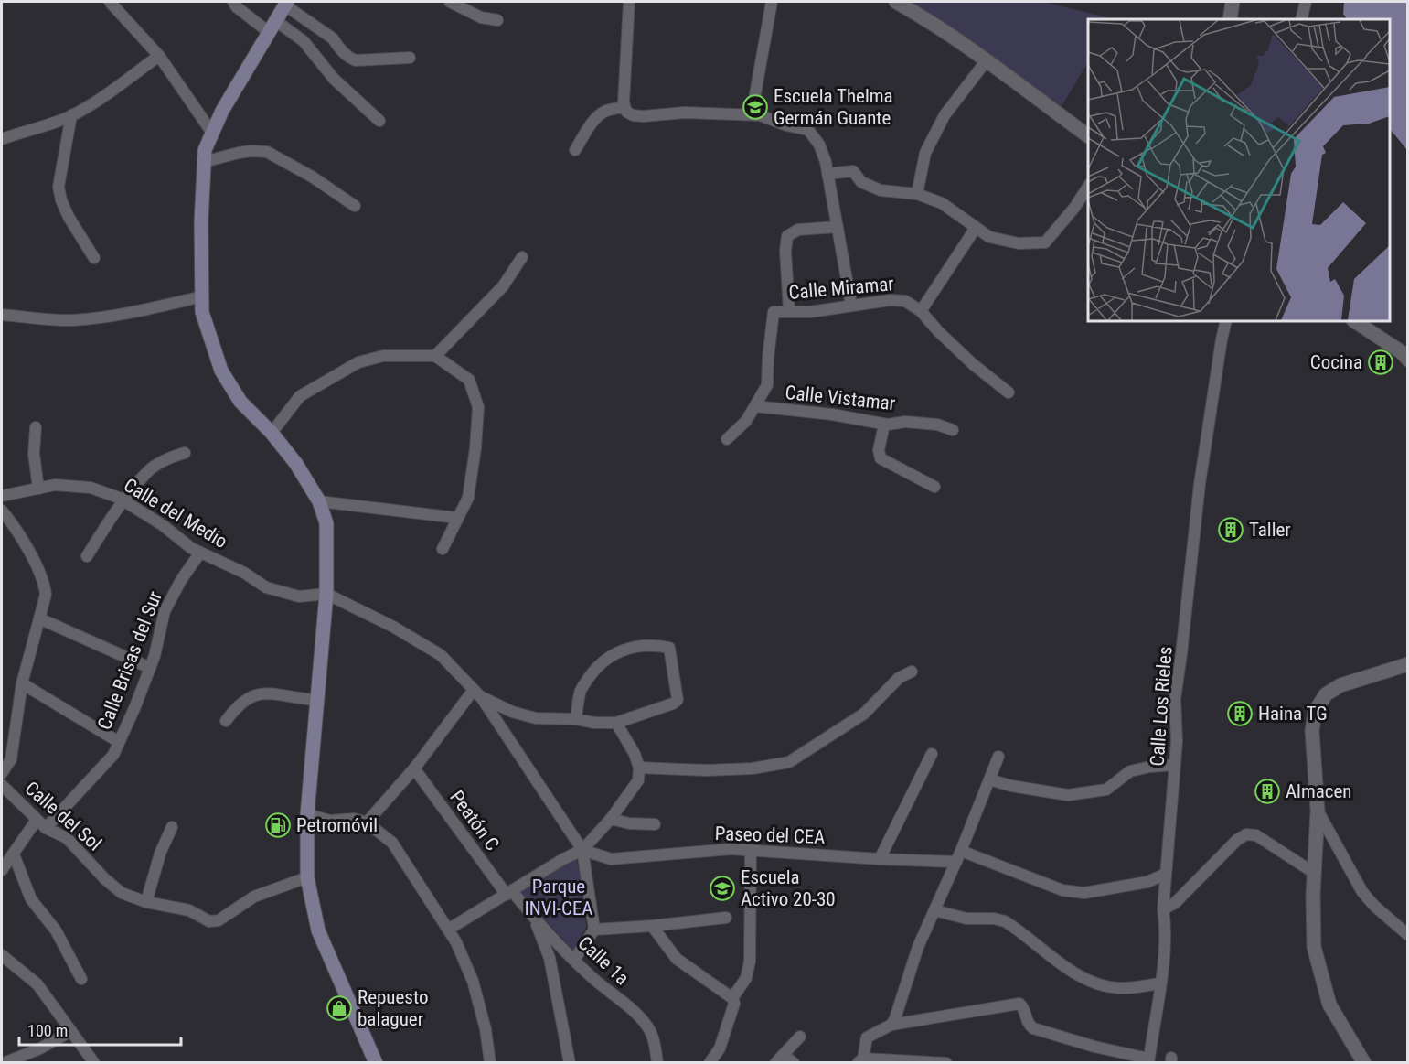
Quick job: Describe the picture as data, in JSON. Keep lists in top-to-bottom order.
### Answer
{
  "streets": {
    "street": [
      "Calle Miramar",
      "Calle Vistamar",
      "Calle del Medio",
      "Calle Brisas del Sur",
      "Calle Los Rieles",
      "Calle del Sol",
      "Peatón C",
      "Paseo del CEA",
      "Calle 1a"
    ]
  },
  "crossings": [
    ["Calle Miramar", "Calle Vistamar"],
    ["Calle del Medio", "Calle Brisas del Sur"],
    ["Calle Brisas del Sur", "Calle del Sol"],
    ["Calle Los Rieles", "Paseo del CEA"],
    ["Peatón C", "Calle 1a"]
  ],
  "parks": ["Parque INVI-CEA"],
  "places": {
    "school or university": ["Escuela Thelma Germán Guante", "Escuela Activo 20-30"],
    "building": [
      "Cocina",
      "Taller",
      "Haina TG",
      "Almacen"
    ],
    "fuel station": ["Petromóvil"],
    "shop": ["Repuesto balaguer"]
  },
  "scale_bar": "100 m"
}
